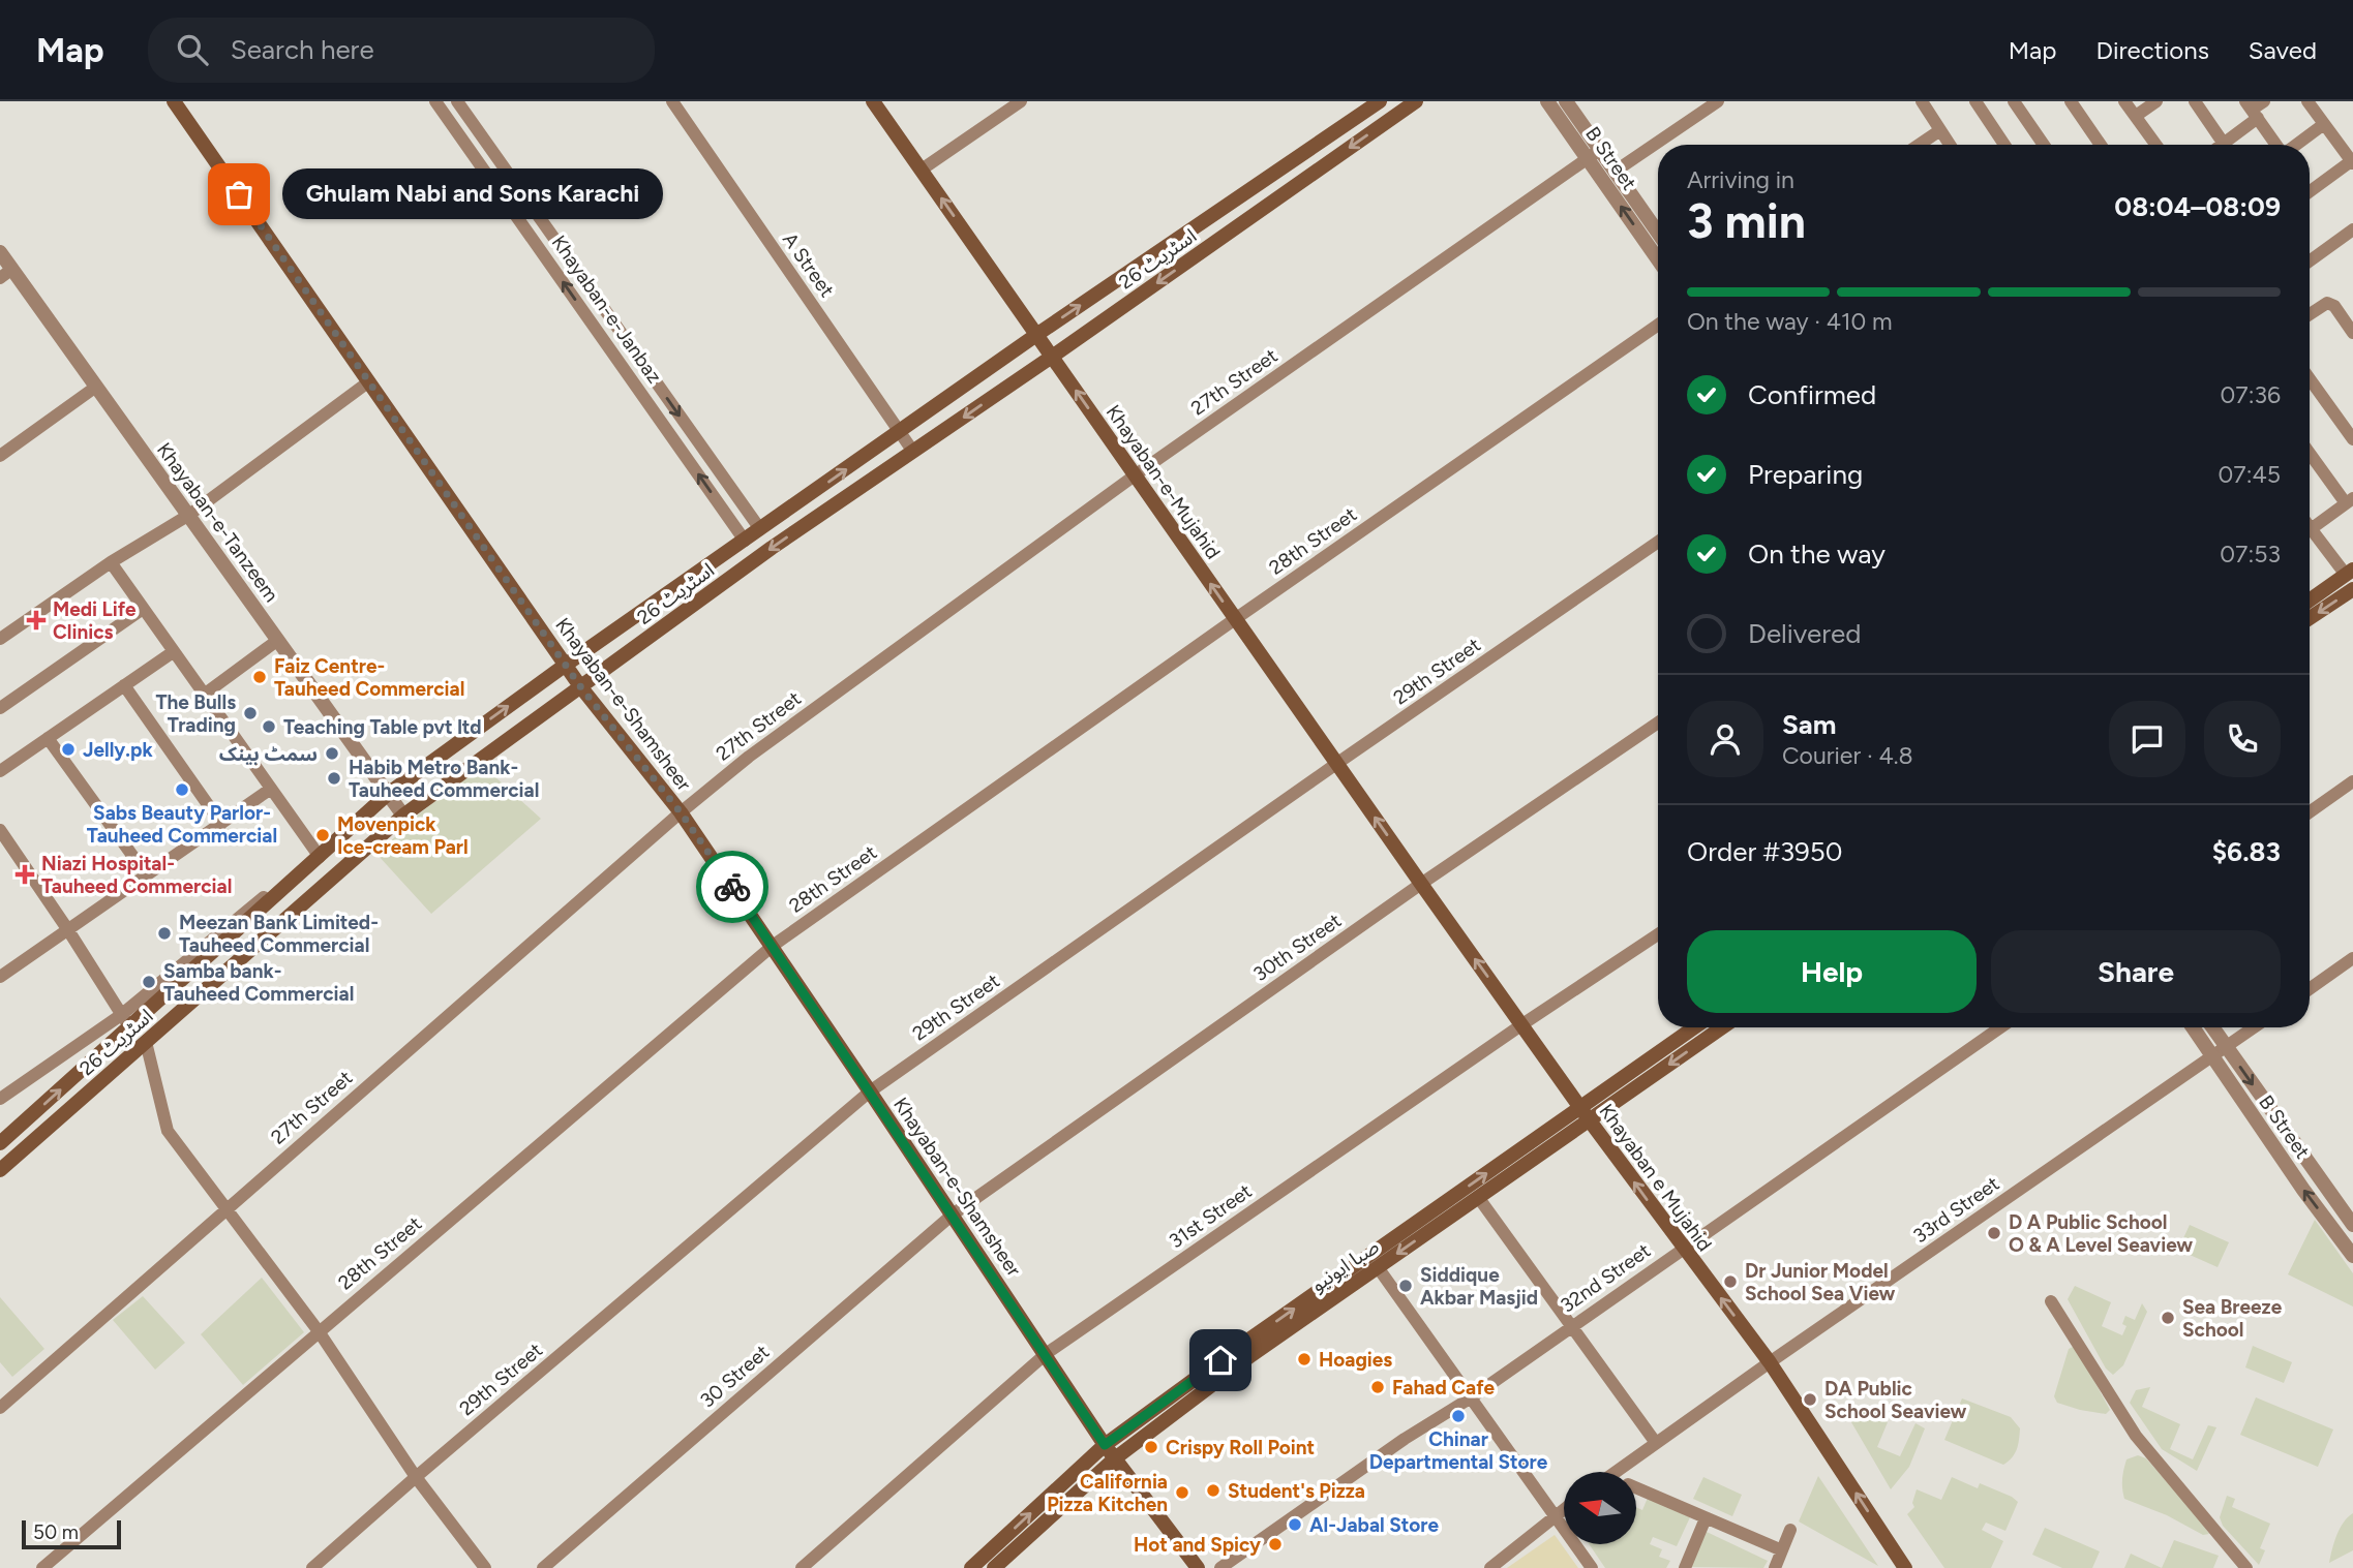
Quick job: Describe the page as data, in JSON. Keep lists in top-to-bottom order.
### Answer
{
  "streets": {
    "main road": [
      "اسٹریٹ 26",
      "Khayaban-e-Mujahid",
      "Khayaban-e-Shamsheer",
      "Khayaban e Mujahid",
      "صبا ایونیو"
    ],
    "street": [
      "B Street",
      "A Street",
      "Khayaban-e-Janbaz",
      "27th Street",
      "Khayaban-e-Tanzeem",
      "28th Street",
      "29th Street",
      "30th Street",
      "33rd Street",
      "31st Street",
      "32nd Street",
      "30 Street"
    ]
  },
  "crossings": [
    ["B Street", "27th Street"],
    ["B Street", "33rd Street"],
    ["اسٹریٹ 26", "A Street"],
    ["اسٹریٹ 26", "Khayaban-e-Janbaz"],
    ["اسٹریٹ 26", "Khayaban-e-Mujahid"],
    ["اسٹریٹ 26", "Khayaban-e-Tanzeem"],
    ["اسٹریٹ 26", "Khayaban-e-Shamsheer"],
    ["27th Street", "Khayaban-e-Mujahid"],
    ["27th Street", "Khayaban-e-Shamsheer"],
    ["Khayaban-e-Mujahid", "28th Street"],
    ["Khayaban-e-Mujahid", "29th Street"],
    ["Khayaban-e-Mujahid", "30th Street"],
    ["Khayaban-e-Mujahid", "Khayaban e Mujahid"],
    ["28th Street", "Khayaban-e-Shamsheer"],
    ["29th Street", "Khayaban-e-Shamsheer"],
    ["Khayaban-e-Shamsheer", "30th Street"],
    ["Khayaban-e-Shamsheer", "31st Street"],
    ["Khayaban-e-Shamsheer", "صبا ایونیو"],
    ["Khayaban-e-Shamsheer", "30 Street"],
    ["30th Street", "Khayaban e Mujahid"],
    ["30th Street", "30 Street"],
    ["Khayaban e Mujahid", "33rd Street"],
    ["Khayaban e Mujahid", "31st Street"],
    ["Khayaban e Mujahid", "صبا ایونیو"],
    ["Khayaban e Mujahid", "32nd Street"]
  ],
  "one_way": ["Khayaban-e-Mujahid", "Khayaban e Mujahid"],
  "places": {
    "other": [
      "Ghulam Nabi and Sons Karachi",
      "Faiz Centre- Tauheed Commercial",
      "The Bulls Trading",
      "Teaching Table pvt ltd",
      "Jelly.pk",
      "سمٹ بینک",
      "Habib Metro Bank- Tauheed Commercial",
      "Sabs Beauty Parlor- Tauheed Commercial",
      "Movenpick Ice-cream Parl",
      "Meezan Bank Limited- Tauheed Commercial",
      "Samba bank- Tauheed Commercial",
      "D A Public School O & A Level Seaview",
      "Dr Junior Model School Sea View",
      "Siddique Akbar Masjid",
      "Sea Breeze School",
      "Hoagies",
      "Fahad Cafe",
      "DA Public School Seaview",
      "Chinar Departmental Store",
      "Crispy Roll Point",
      "Student's Pizza",
      "California Pizza Kitchen",
      "Al-Jabal Store",
      "Hot and Spicy"
    ],
    "health": ["Medi Life Clinics", "Niazi Hospital- Tauheed Commercial"]
  },
  "scale_bar": "50 m",
  "north": "left",
  "page": {
    "header": "Map",
    "search": "Search here",
    "nav": ["Map", "Directions", "Saved"],
    "heading": ["3 min", "Arriving in", "08:04–08:09"],
    "panel": [
      "Sam",
      "Courier · 4.8",
      "Order #3950",
      "$6.83"
    ],
    "bubble": "Ghulam Nabi and Sons Karachi",
    "bar": "On the way · 410 m",
    "list": [
      ["Confirmed", "07:36"],
      ["Preparing", "07:45"],
      ["On the way", "07:53"],
      "Delivered"
    ],
    "buttons": ["Help", "Share"],
    "scale": "50 m"
  }
}
